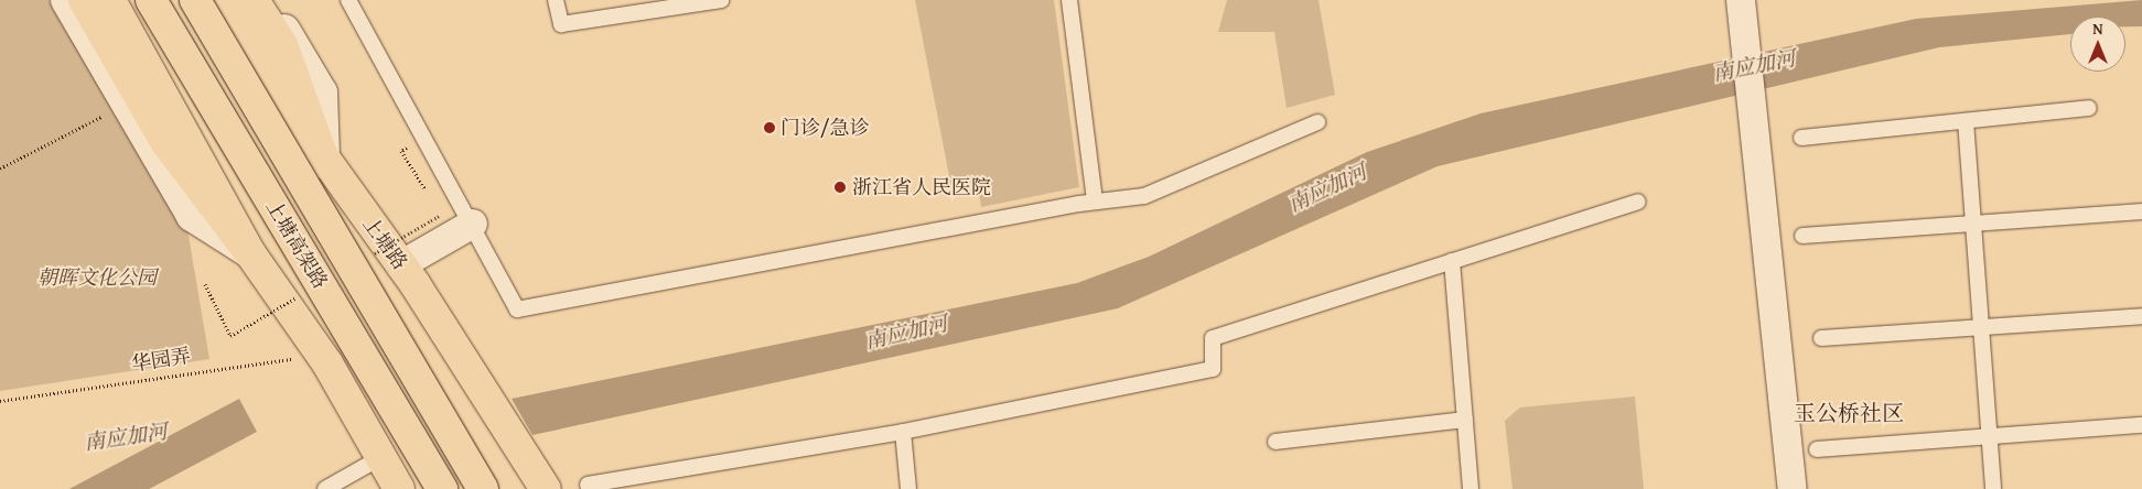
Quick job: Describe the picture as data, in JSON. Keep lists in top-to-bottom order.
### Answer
{
  "streets": {
    "main road": ["上塘路", "上塘高架路"],
    "path": ["华园弄"]
  },
  "districts": ["玉公桥社区"],
  "water": ["南应加河"],
  "parks": ["朝晖文化公园"],
  "places": ["门诊/急诊", "浙江省人民医院"],
  "north": "top"
}
